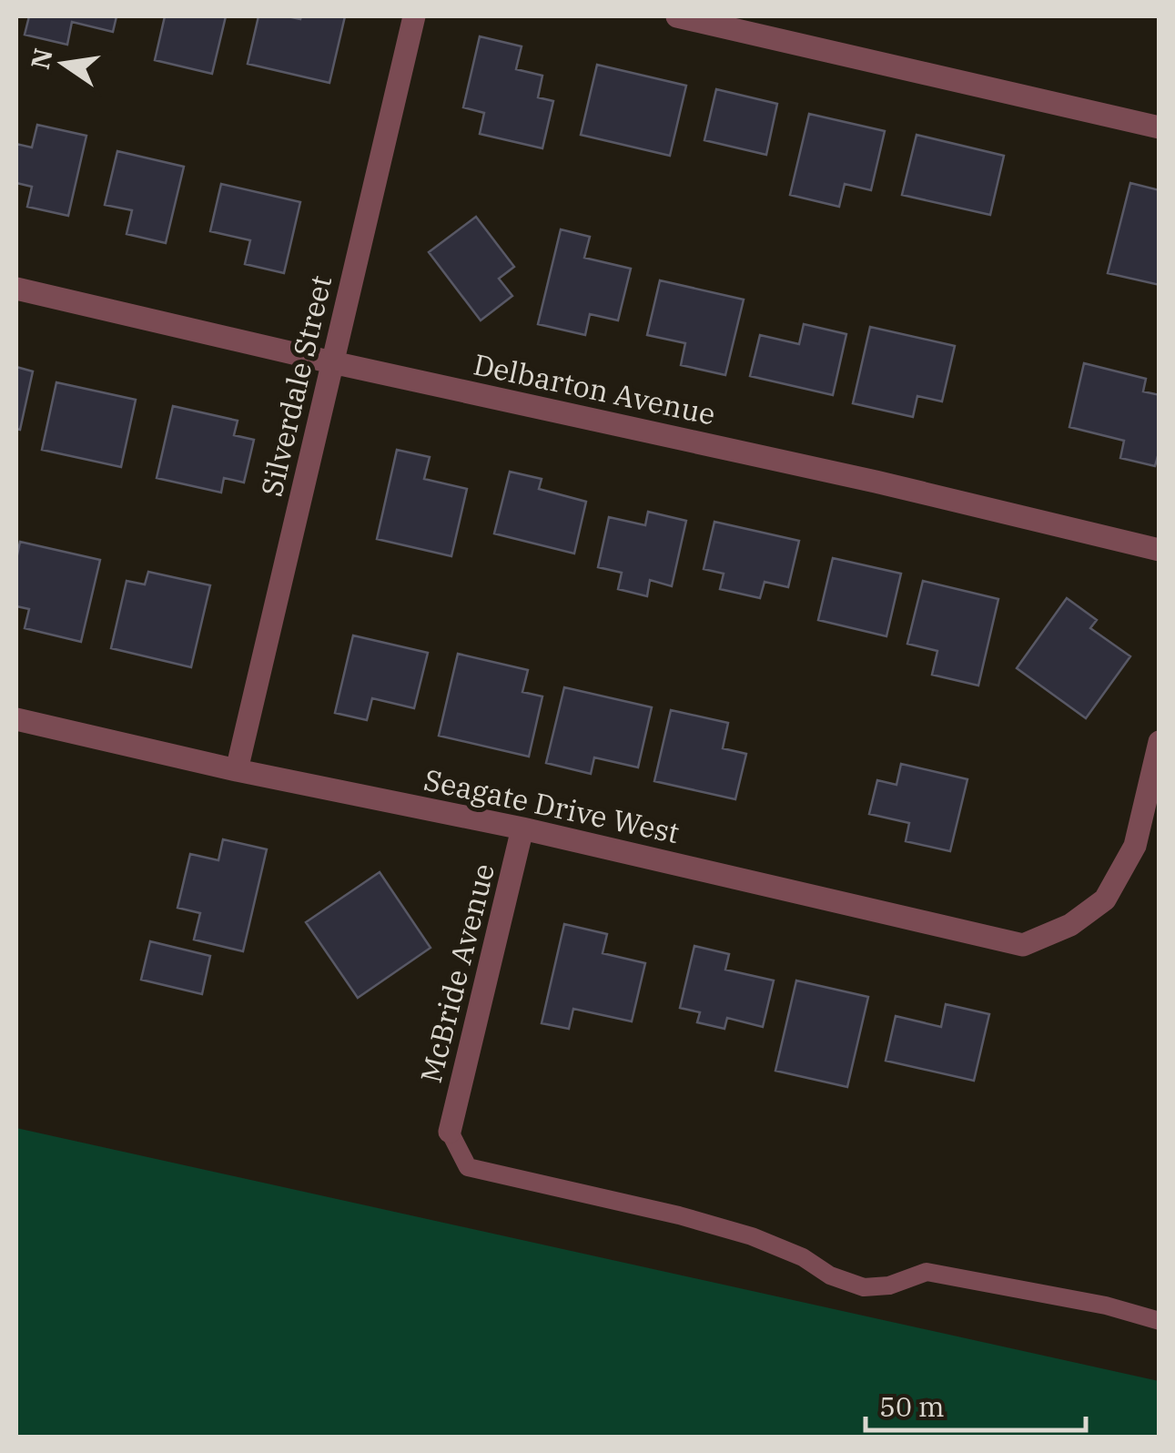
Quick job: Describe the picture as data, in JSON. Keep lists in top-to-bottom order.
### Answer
{
  "streets": {
    "street": [
      "Silverdale Street",
      "Delbarton Avenue",
      "Seagate Drive West",
      "McBride Avenue"
    ]
  },
  "crossings": [
    ["Silverdale Street", "Delbarton Avenue"],
    ["Silverdale Street", "Seagate Drive West"],
    ["Seagate Drive West", "McBride Avenue"]
  ],
  "scale_bar": "50 m",
  "north": "left"
}
